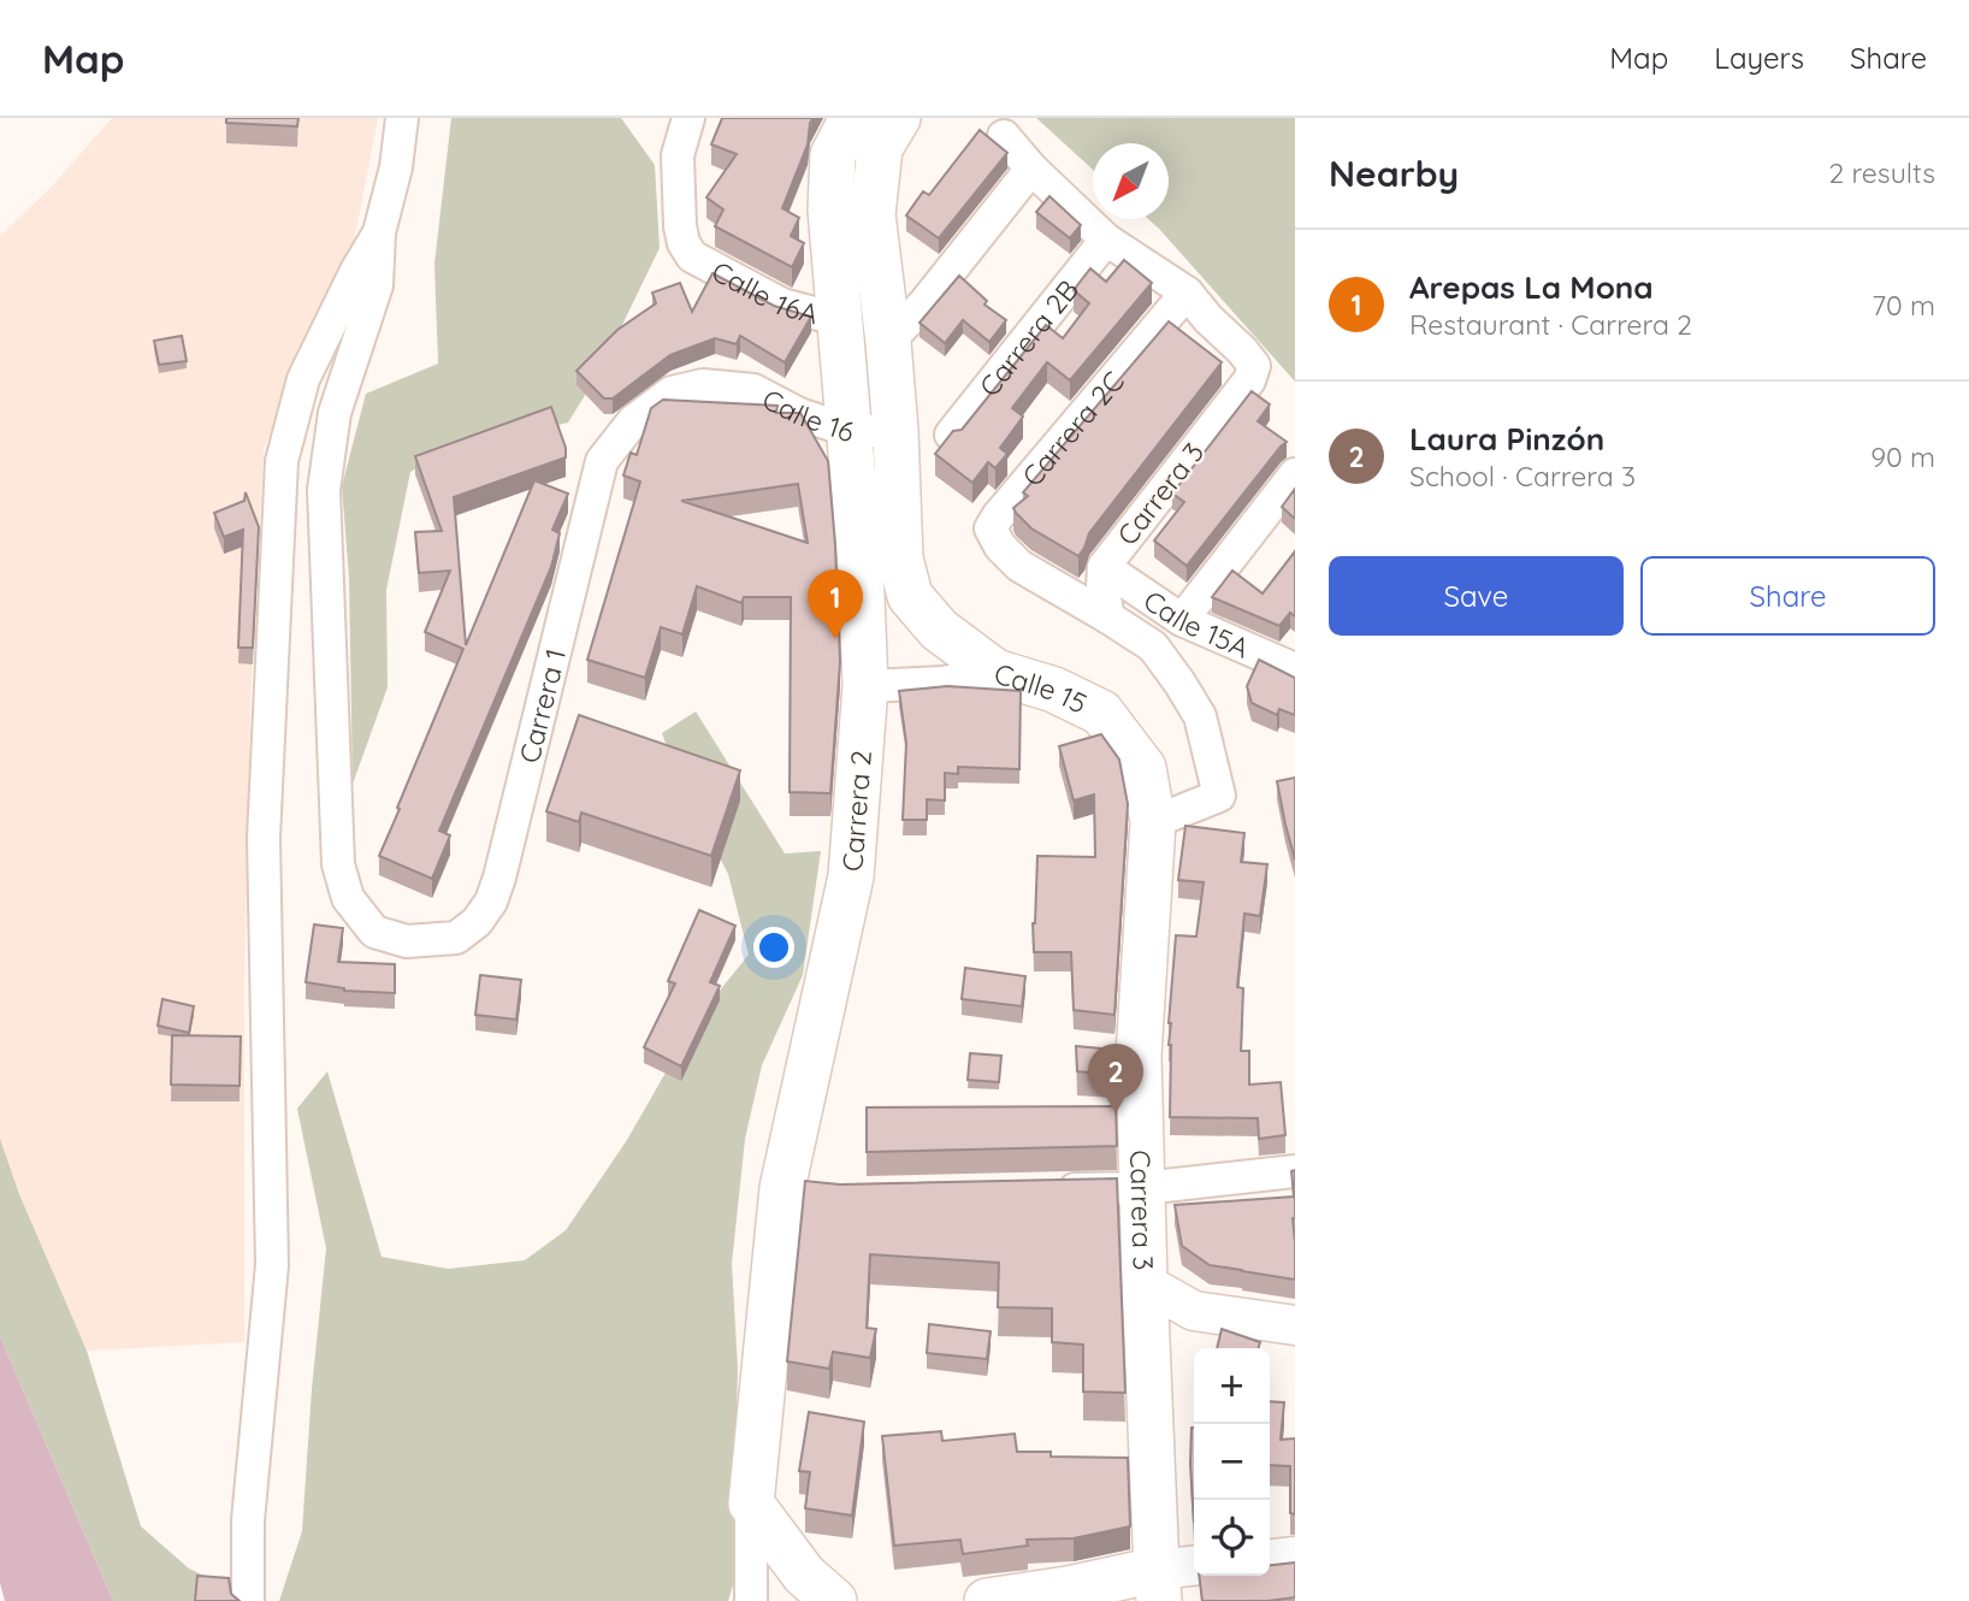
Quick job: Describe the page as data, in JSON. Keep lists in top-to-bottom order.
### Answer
{
  "streets": {
    "main road": ["Carrera 3", "Calle 15", "Carrera 2"],
    "street": [
      "Calle 16A",
      "Carrera 2B",
      "Calle 16",
      "Carrera 2C",
      "Calle 15A",
      "Carrera 1"
    ]
  },
  "crossings": [
    ["Calle 16A", "Carrera 2"],
    ["Calle 16", "Carrera 1"],
    ["Calle 16", "Carrera 2"],
    ["Carrera 2C", "Carrera 3"],
    ["Carrera 3", "Calle 15A"],
    ["Carrera 3", "Calle 15"],
    ["Calle 15", "Carrera 2"]
  ],
  "north": "bottom left",
  "page": {
    "header": "Map",
    "nav": ["Map", "Layers", "Share"],
    "heading": ["Nearby", "2 results"],
    "list": [
      {
        "mark": "1",
        "name": "Arepas La Mona",
        "note": "Restaurant · Carrera 2",
        "value": "70 m"
      },
      {
        "mark": "2",
        "name": "Laura Pinzón",
        "note": "School · Carrera 3",
        "value": "90 m"
      }
    ],
    "buttons": ["Save", "Share"],
    "pins": ["1", "2"],
    "map_buttons": ["+", "−"]
  }
}
